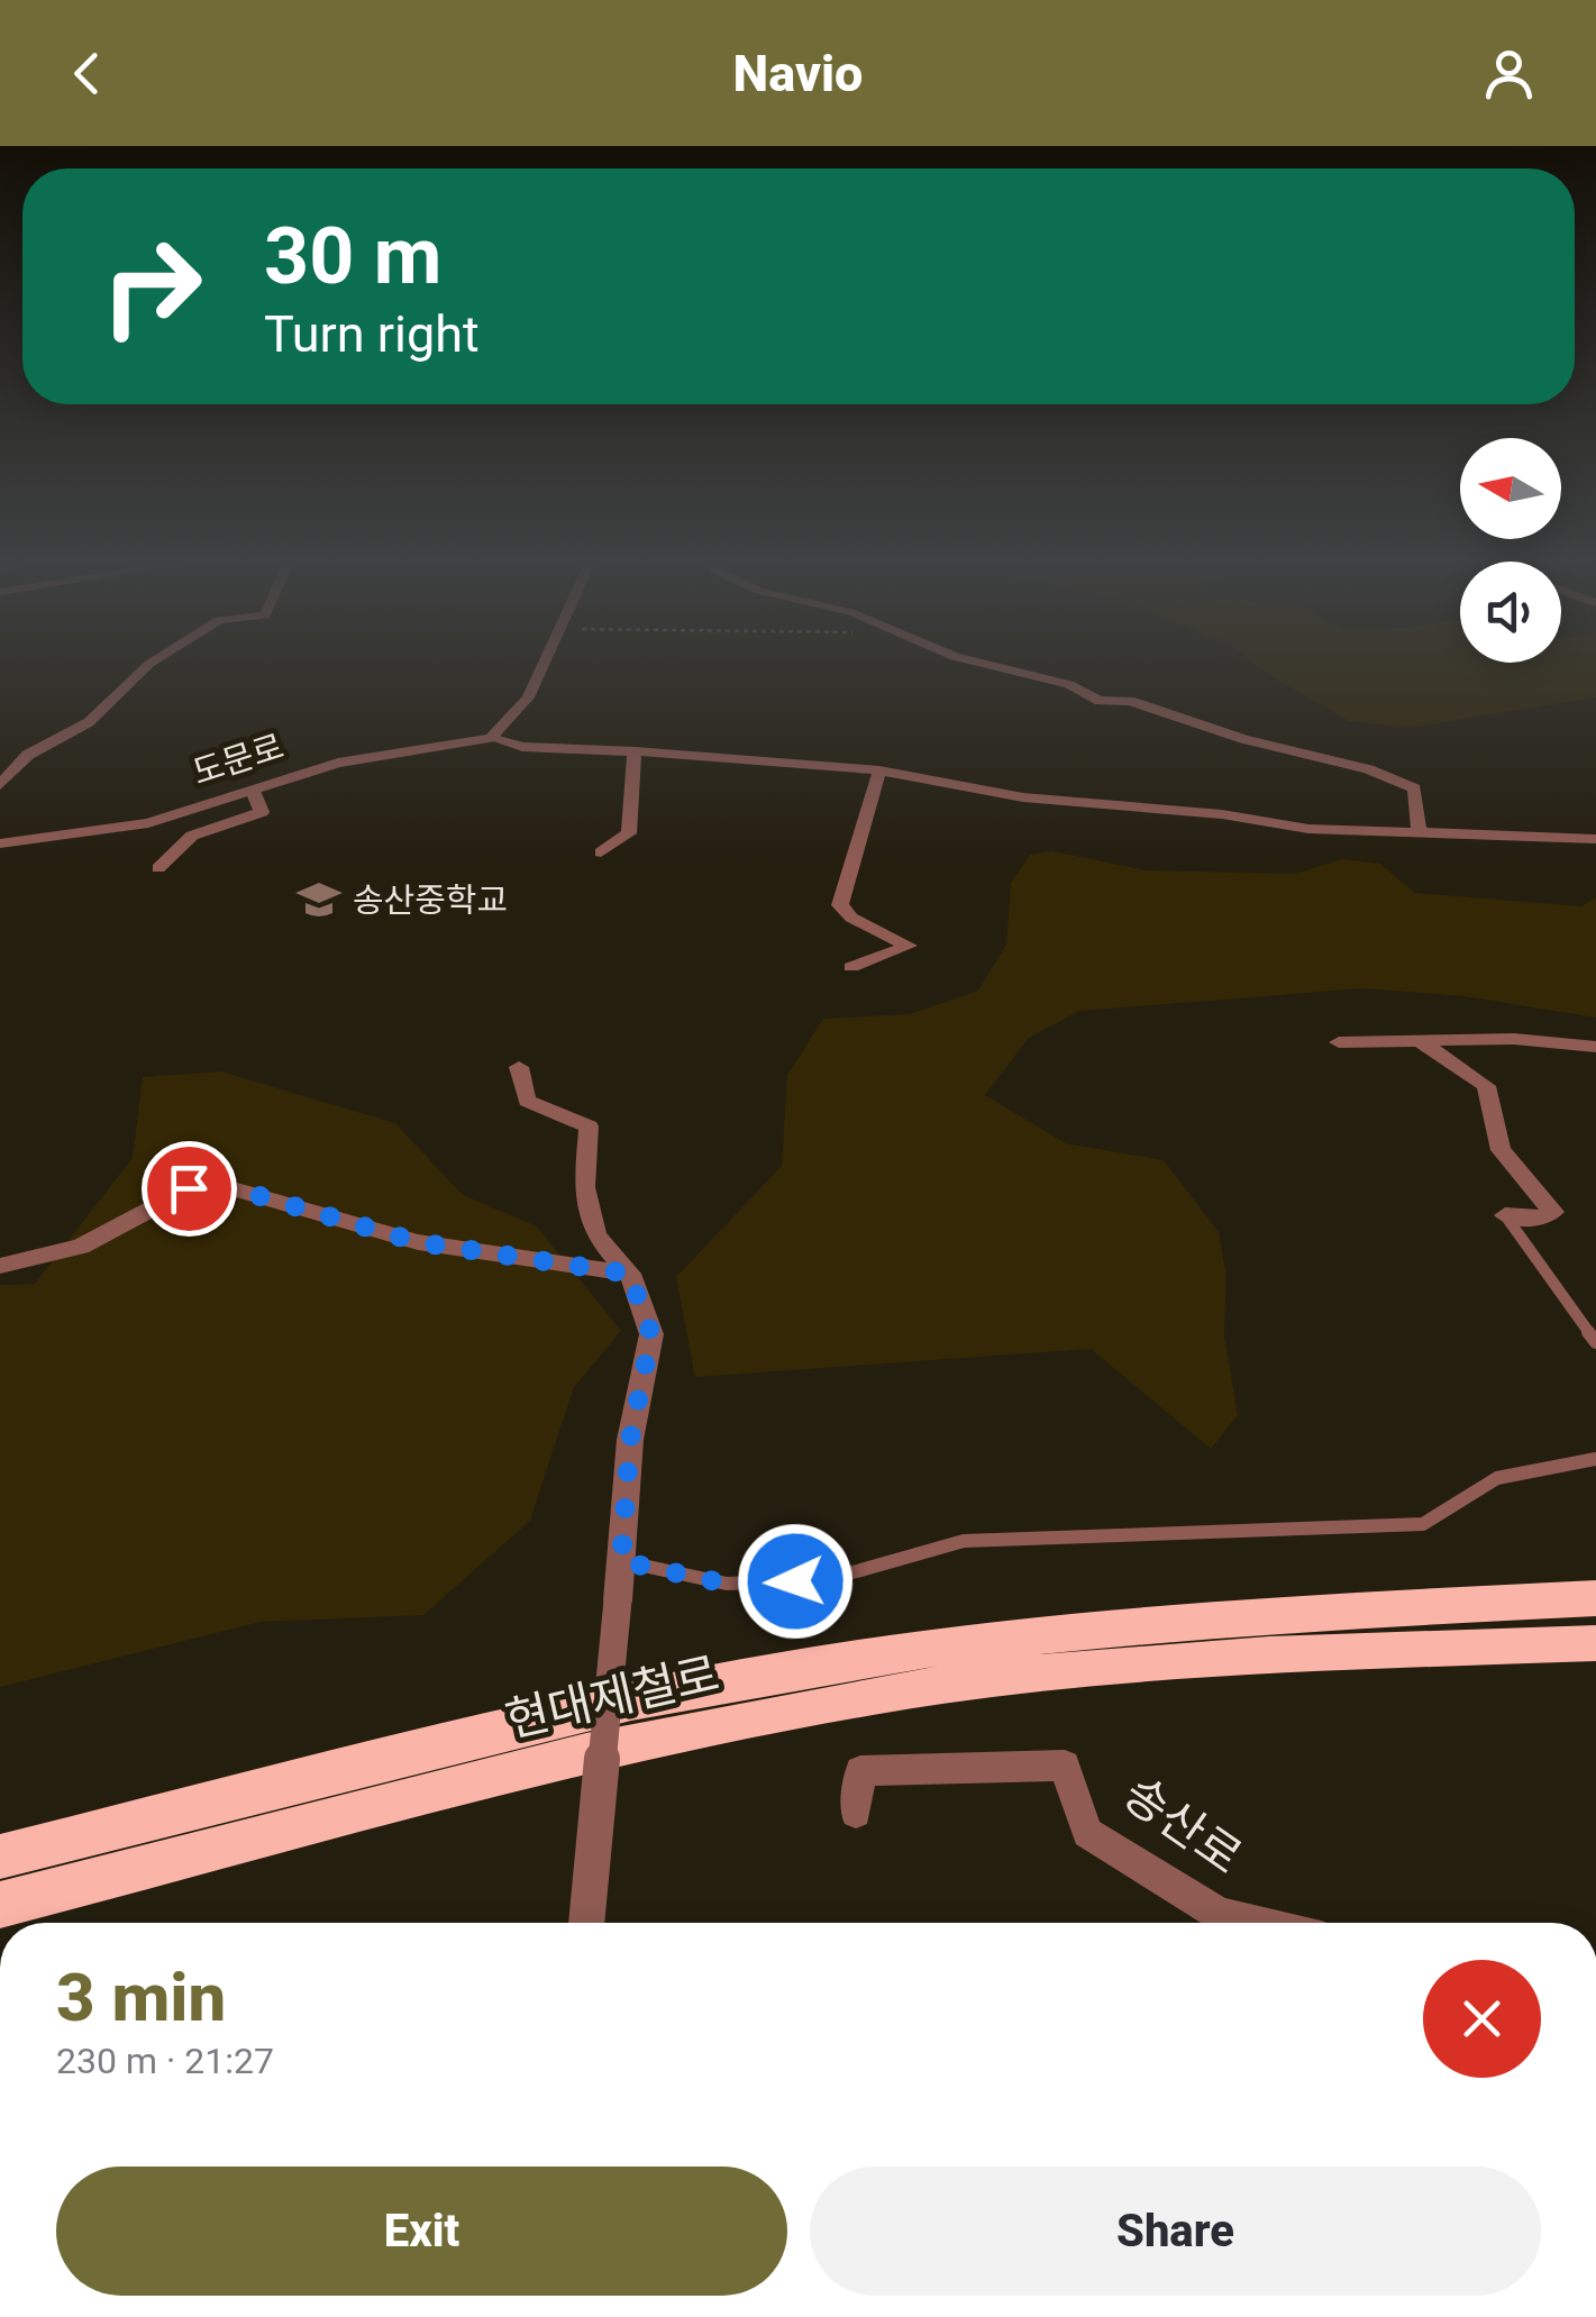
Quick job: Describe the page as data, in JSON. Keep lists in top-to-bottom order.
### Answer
{
  "streets": {
    "highway": ["현대제철로"],
    "street": ["도문로", "송산로"]
  },
  "places": {
    "school or university": ["송산중학교"]
  },
  "north": "left",
  "page": {
    "header": "Navio",
    "turn": ["30 m", "Turn right"],
    "heading": ["3 min", "230 m · 21:27"],
    "buttons": ["Exit", "Share"]
  }
}
